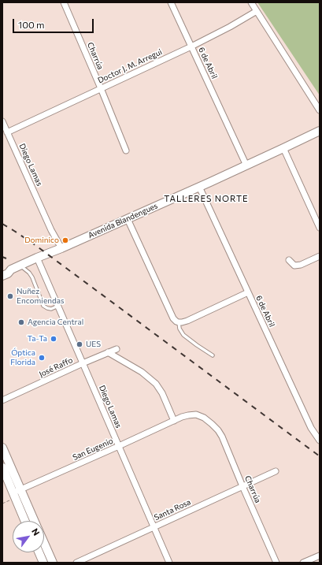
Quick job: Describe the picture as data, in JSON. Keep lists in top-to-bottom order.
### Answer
{
  "streets": {
    "street": [
      "Charrúa",
      "6 de Abril",
      "Doctor J. M. Arregui",
      "Diego Lamas",
      "Avenida Blandengues",
      "José Raffo",
      "San Eugenio",
      "Santa Rosa"
    ]
  },
  "crossings": [
    ["Charrúa", "Doctor J. M. Arregui"],
    ["Charrúa", "San Eugenio"],
    ["Charrúa", "Santa Rosa"],
    ["6 de Abril", "Doctor J. M. Arregui"],
    ["6 de Abril", "Avenida Blandengues"],
    ["Doctor J. M. Arregui", "Diego Lamas"],
    ["Diego Lamas", "Avenida Blandengues"],
    ["Diego Lamas", "José Raffo"],
    ["Diego Lamas", "San Eugenio"],
    ["Diego Lamas", "Santa Rosa"]
  ],
  "districts": ["TALLERES NORTE"],
  "places": [
    "Dominico",
    "Nuñez Encomiendas",
    "Agencia Central",
    "Ta-Ta",
    "UES",
    "Óptica Florida"
  ],
  "scale_bar": "100 m",
  "north": "top right"
}
